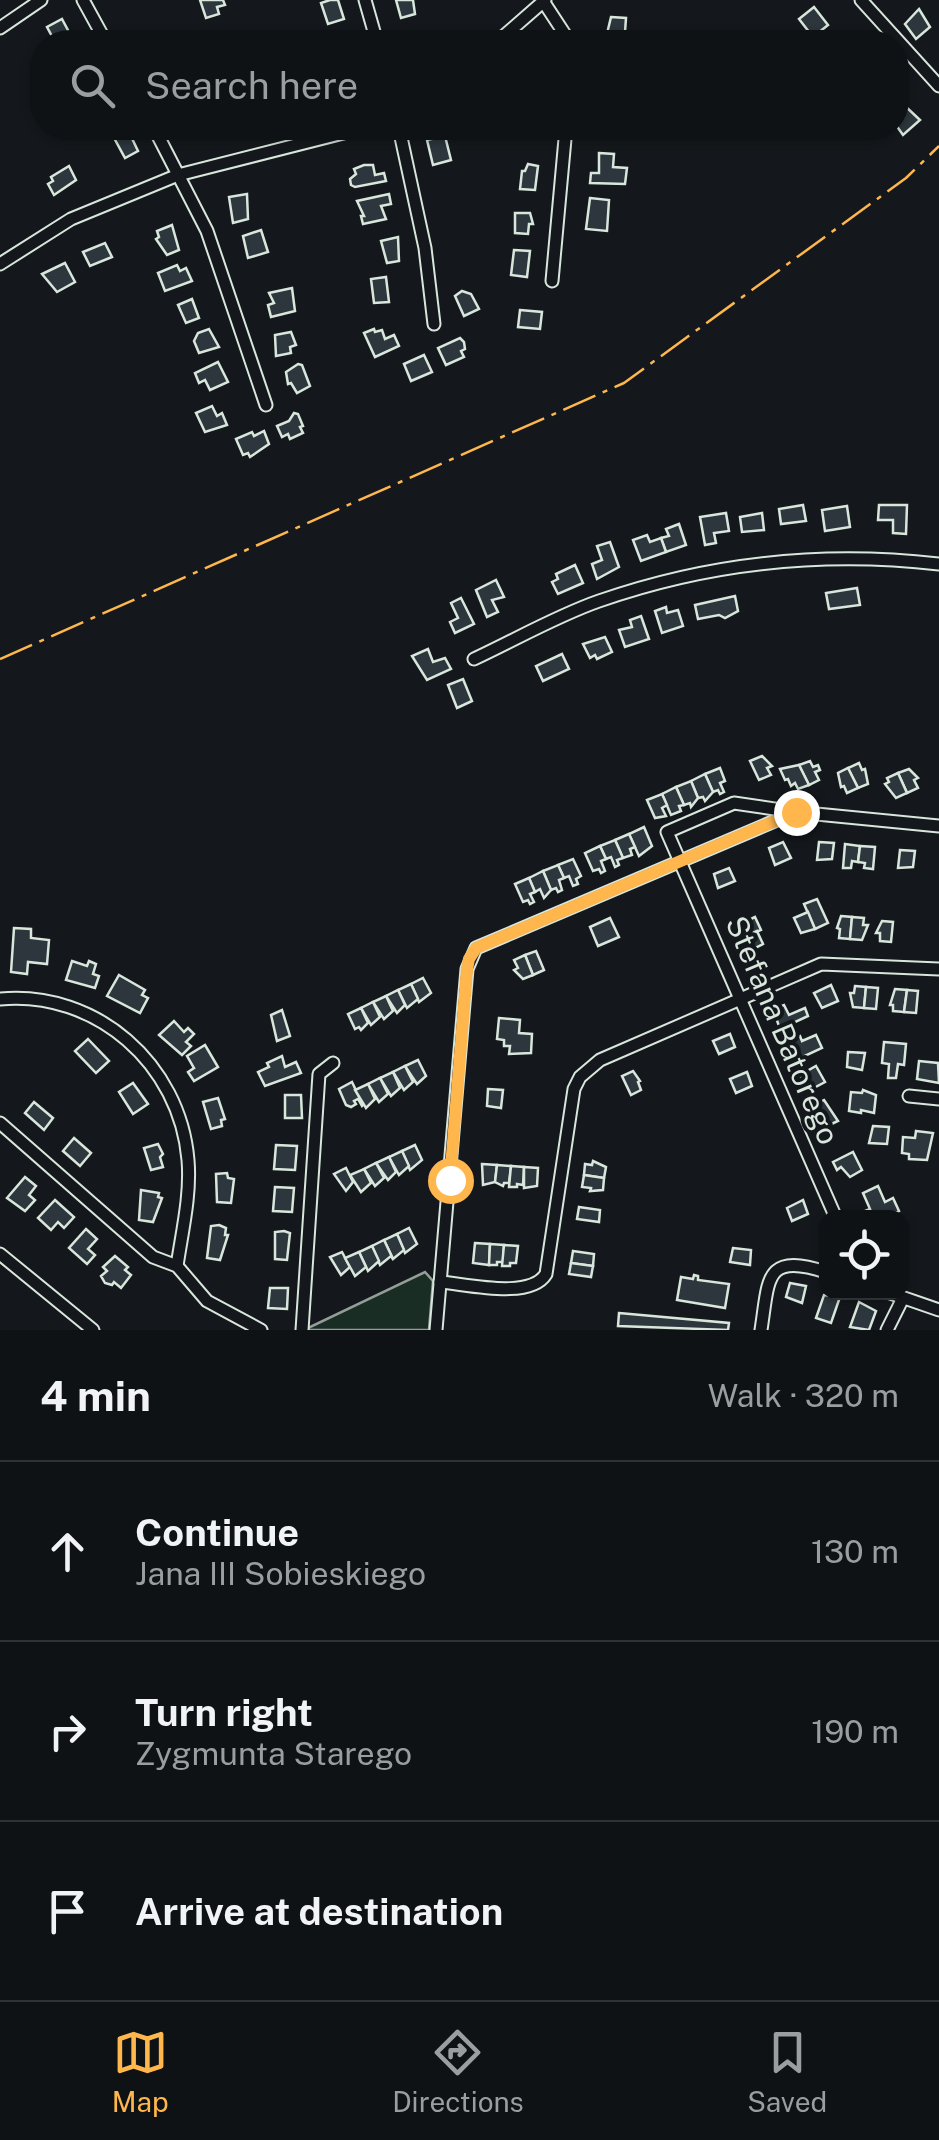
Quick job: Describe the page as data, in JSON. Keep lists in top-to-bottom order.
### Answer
{
  "streets": {
    "street": ["Stefana Batorego"]
  },
  "page": {
    "search": "Search here",
    "heading": ["4 min", "Walk · 320 m"],
    "list": [
      ["Continue", "Jana III Sobieskiego", "130 m"],
      ["Turn right", "Zygmunta Starego", "190 m"],
      "Arrive at destination"
    ],
    "nav": ["Map", "Directions", "Saved"]
  }
}
